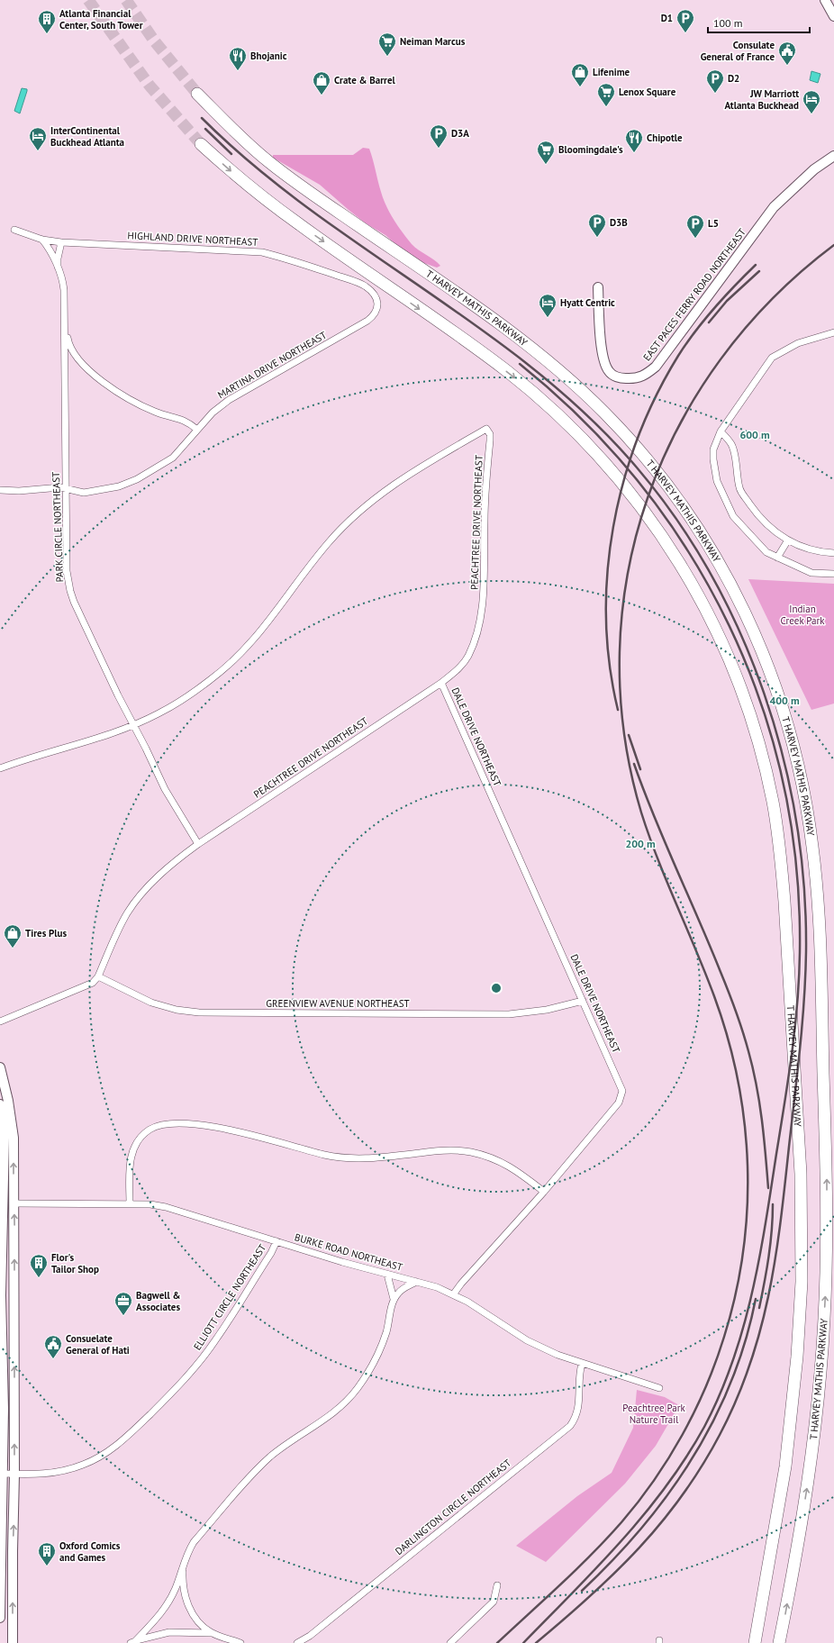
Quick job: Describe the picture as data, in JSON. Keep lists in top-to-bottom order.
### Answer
{
  "streets": {
    "highway": ["T HARVEY MATHIS PARKWAY"],
    "main road": ["EAST PACES FERRY ROAD NORTHEAST"],
    "street": [
      "HIGHLAND DRIVE NORTHEAST",
      "MARTINA DRIVE NORTHEAST",
      "PEACHTREE DRIVE NORTHEAST",
      "PARK CIRCLE NORTHEAST",
      "DALE DRIVE NORTHEAST",
      "GREENVIEW AVENUE NORTHEAST",
      "BURKE ROAD NORTHEAST",
      "ELLIOTT CIRCLE NORTHEAST",
      "DARLINGTON CIRCLE NORTHEAST"
    ]
  },
  "crossings": [
    ["HIGHLAND DRIVE NORTHEAST", "MARTINA DRIVE NORTHEAST"],
    ["HIGHLAND DRIVE NORTHEAST", "PARK CIRCLE NORTHEAST"],
    ["MARTINA DRIVE NORTHEAST", "PARK CIRCLE NORTHEAST"],
    ["PEACHTREE DRIVE NORTHEAST", "PARK CIRCLE NORTHEAST"],
    ["PEACHTREE DRIVE NORTHEAST", "DALE DRIVE NORTHEAST"],
    ["PEACHTREE DRIVE NORTHEAST", "GREENVIEW AVENUE NORTHEAST"],
    ["DALE DRIVE NORTHEAST", "GREENVIEW AVENUE NORTHEAST"],
    ["DALE DRIVE NORTHEAST", "BURKE ROAD NORTHEAST"],
    ["BURKE ROAD NORTHEAST", "ELLIOTT CIRCLE NORTHEAST"],
    ["BURKE ROAD NORTHEAST", "DARLINGTON CIRCLE NORTHEAST"]
  ],
  "parks": ["Indian Creek Park", "Peachtree Park Nature Trail"],
  "places": {
    "parking": [
      "D1",
      "D2",
      "D3A",
      "D3B",
      "L5"
    ],
    "building": ["Atlanta Financial Center, South Tower", "Flor's Tailor Shop", "Oxford Comics and Games"],
    "supermarket": ["Neiman Marcus", "Lenox Square", "Bloomingdale's"],
    "public building": ["Consulate General of France", "Consuelate General of Hati"],
    "restaurant": ["Bhojanic", "Chipotle"],
    "shop": ["Lifenime", "Crate & Barrel", "Tires Plus"],
    "hotel": ["JW Marriott Atlanta Buckhead", "InterContinental Buckhead Atlanta", "Hyatt Centric"],
    "office": ["Bagwell & Associates"]
  },
  "scale_bar": "100 m",
  "rings": ["600 m", "400 m", "200 m"]
}
